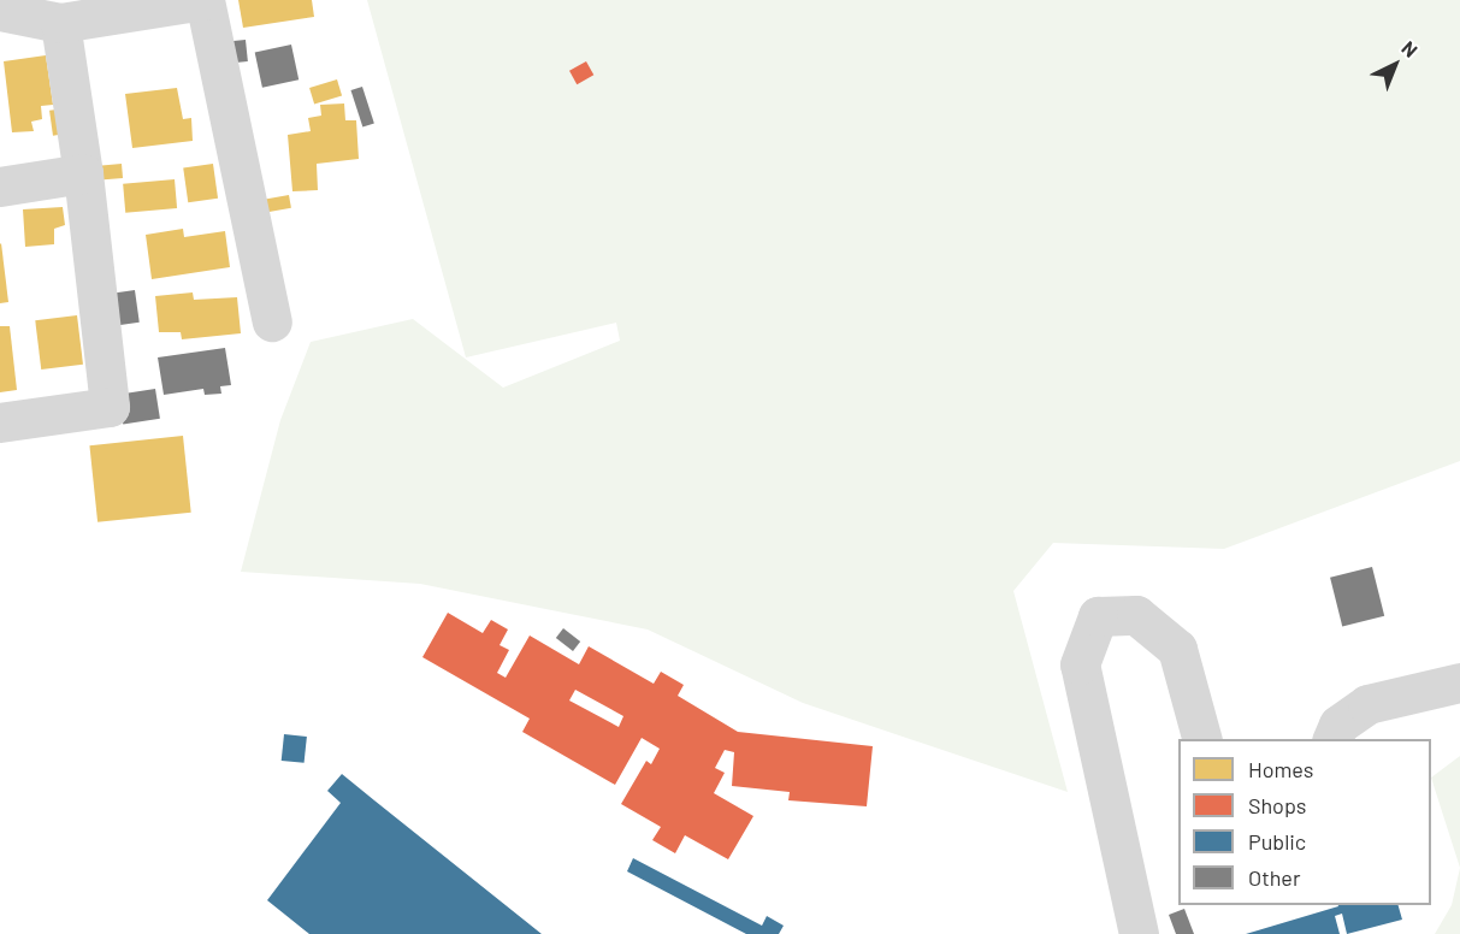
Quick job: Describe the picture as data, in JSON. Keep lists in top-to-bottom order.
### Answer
{
  "legend": [
    "Homes",
    "Shops",
    "Public",
    "Other"
  ],
  "north": "top right"
}
